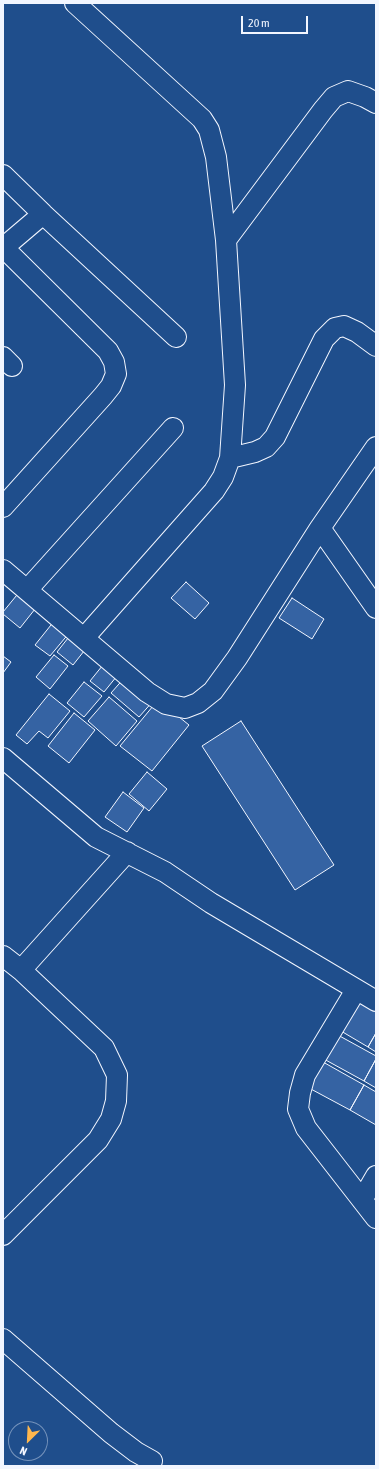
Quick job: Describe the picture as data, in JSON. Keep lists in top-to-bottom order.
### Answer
{
  "scale_bar": "20 m",
  "north": "bottom left"
}
